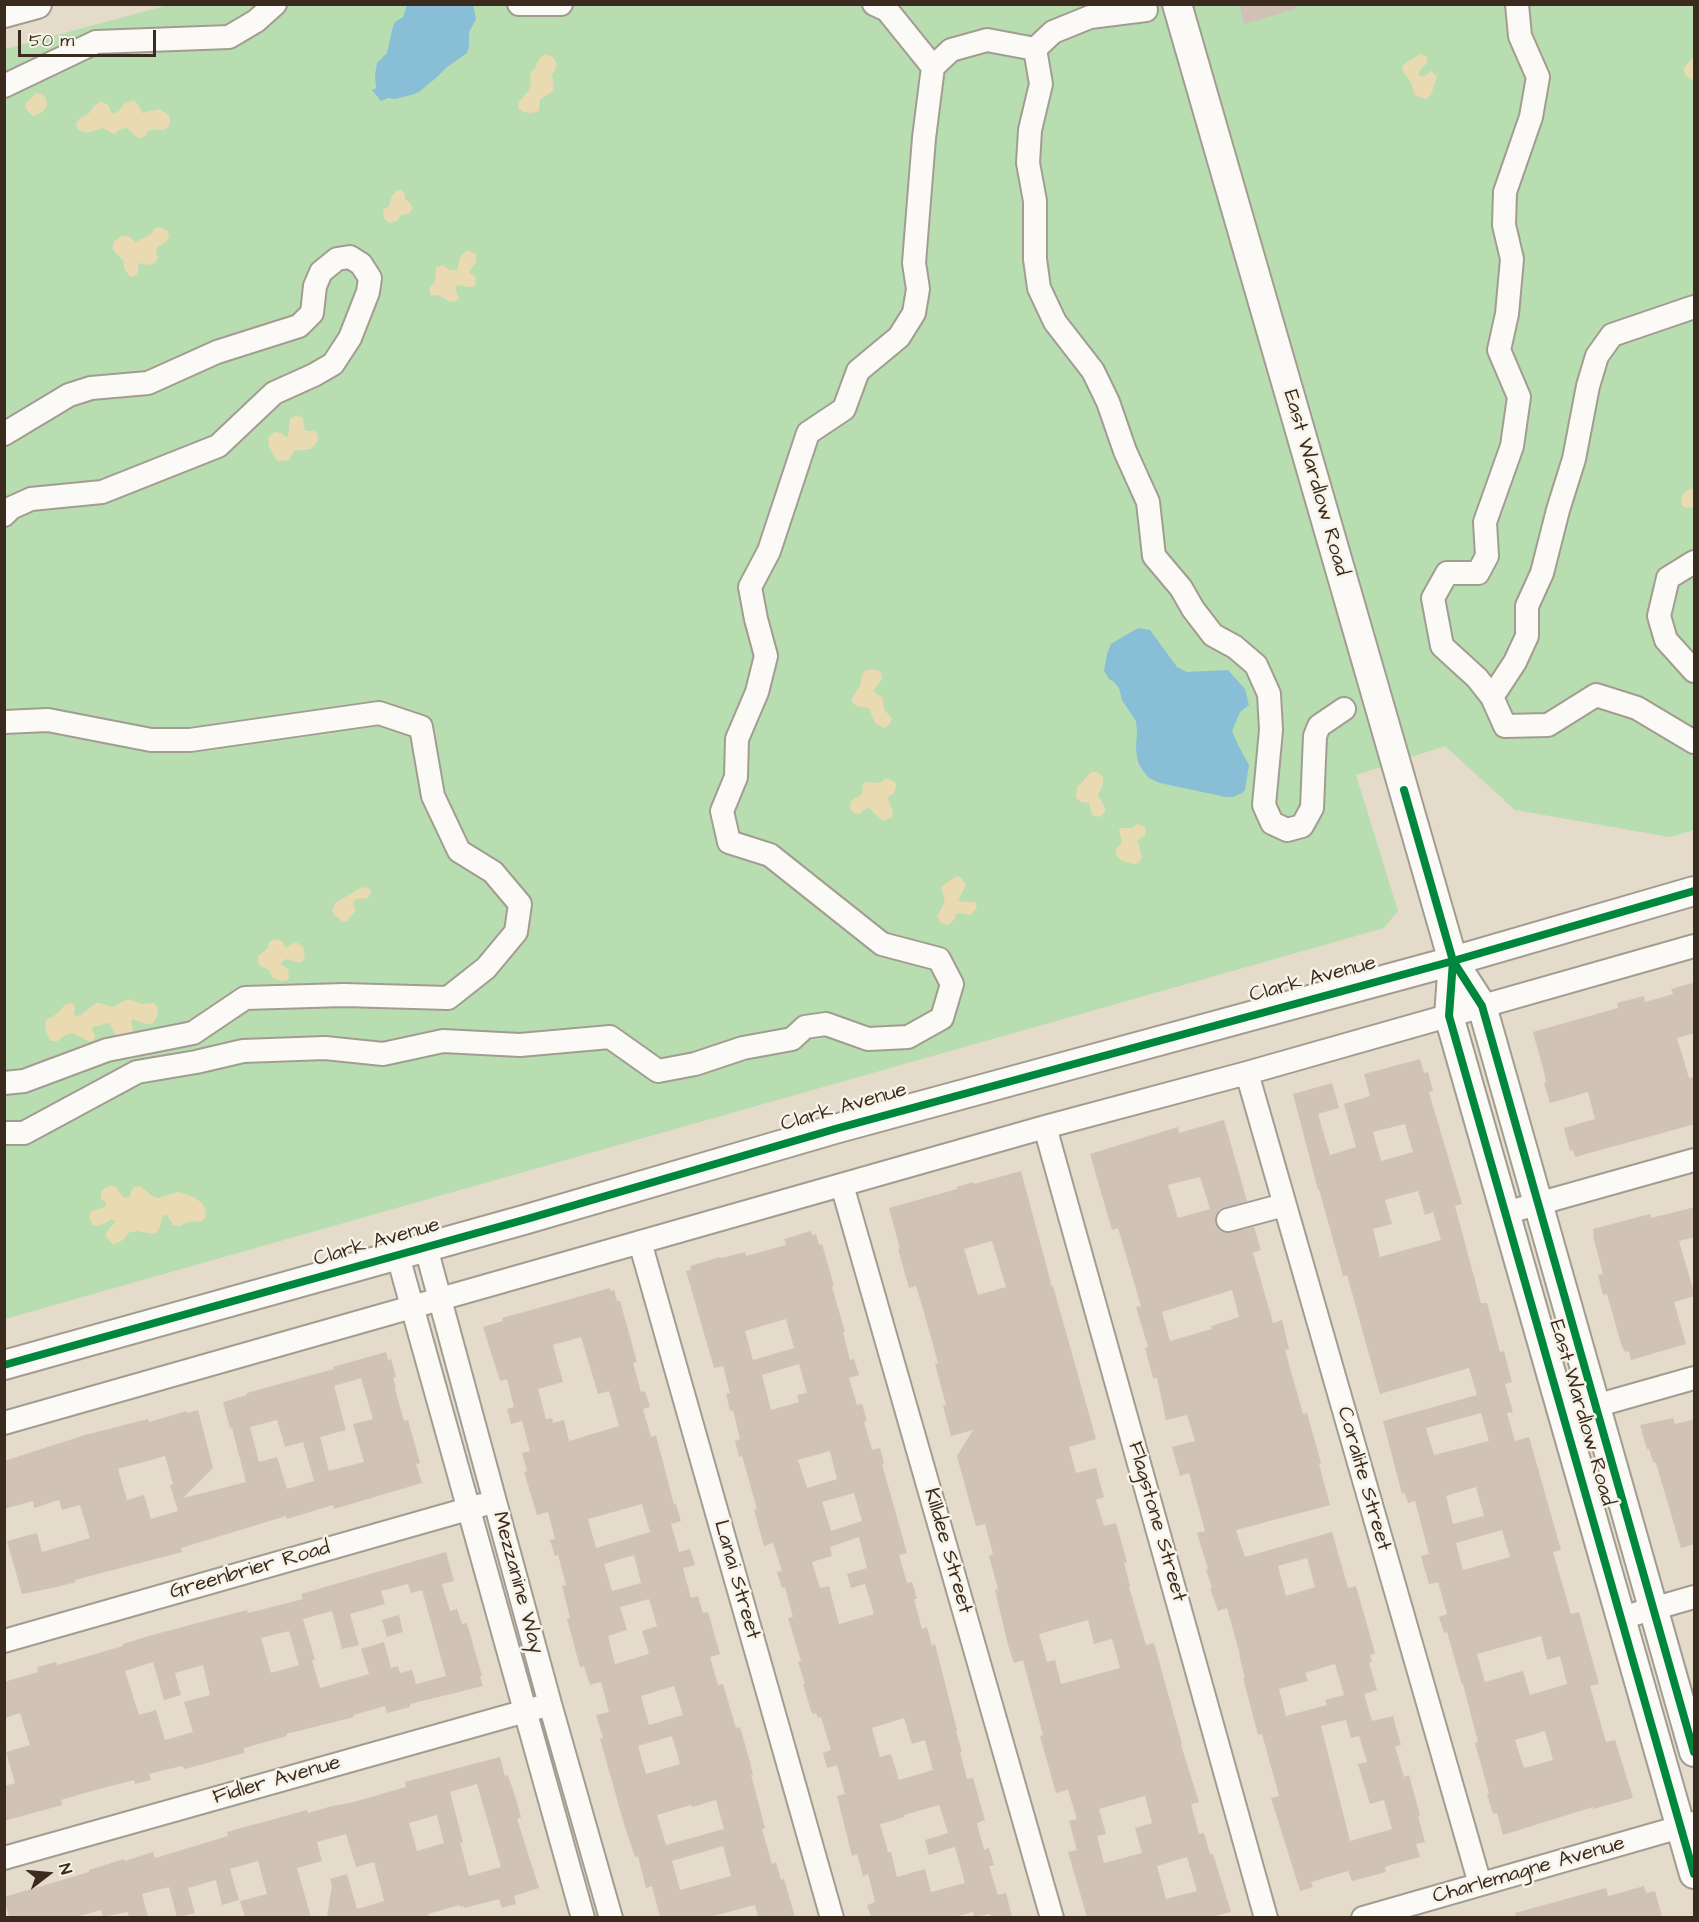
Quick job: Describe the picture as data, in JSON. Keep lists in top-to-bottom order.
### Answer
{
  "streets": {
    "main road": ["East Wardlow Road", "Clark Avenue"],
    "street": [
      "Coralite Street",
      "Flagstone Street",
      "Killdee Street",
      "Greenbrier Road",
      "Lanai Street",
      "Mezzanine Way",
      "Fidler Avenue",
      "Charlemagne Avenue"
    ]
  },
  "crossings": [
    ["East Wardlow Road", "Clark Avenue"],
    ["East Wardlow Road", "Charlemagne Avenue"],
    ["Clark Avenue", "Mezzanine Way"],
    ["Coralite Street", "Charlemagne Avenue"],
    ["Greenbrier Road", "Mezzanine Way"],
    ["Mezzanine Way", "Fidler Avenue"]
  ],
  "scale_bar": "50 m",
  "north": "right"
}
